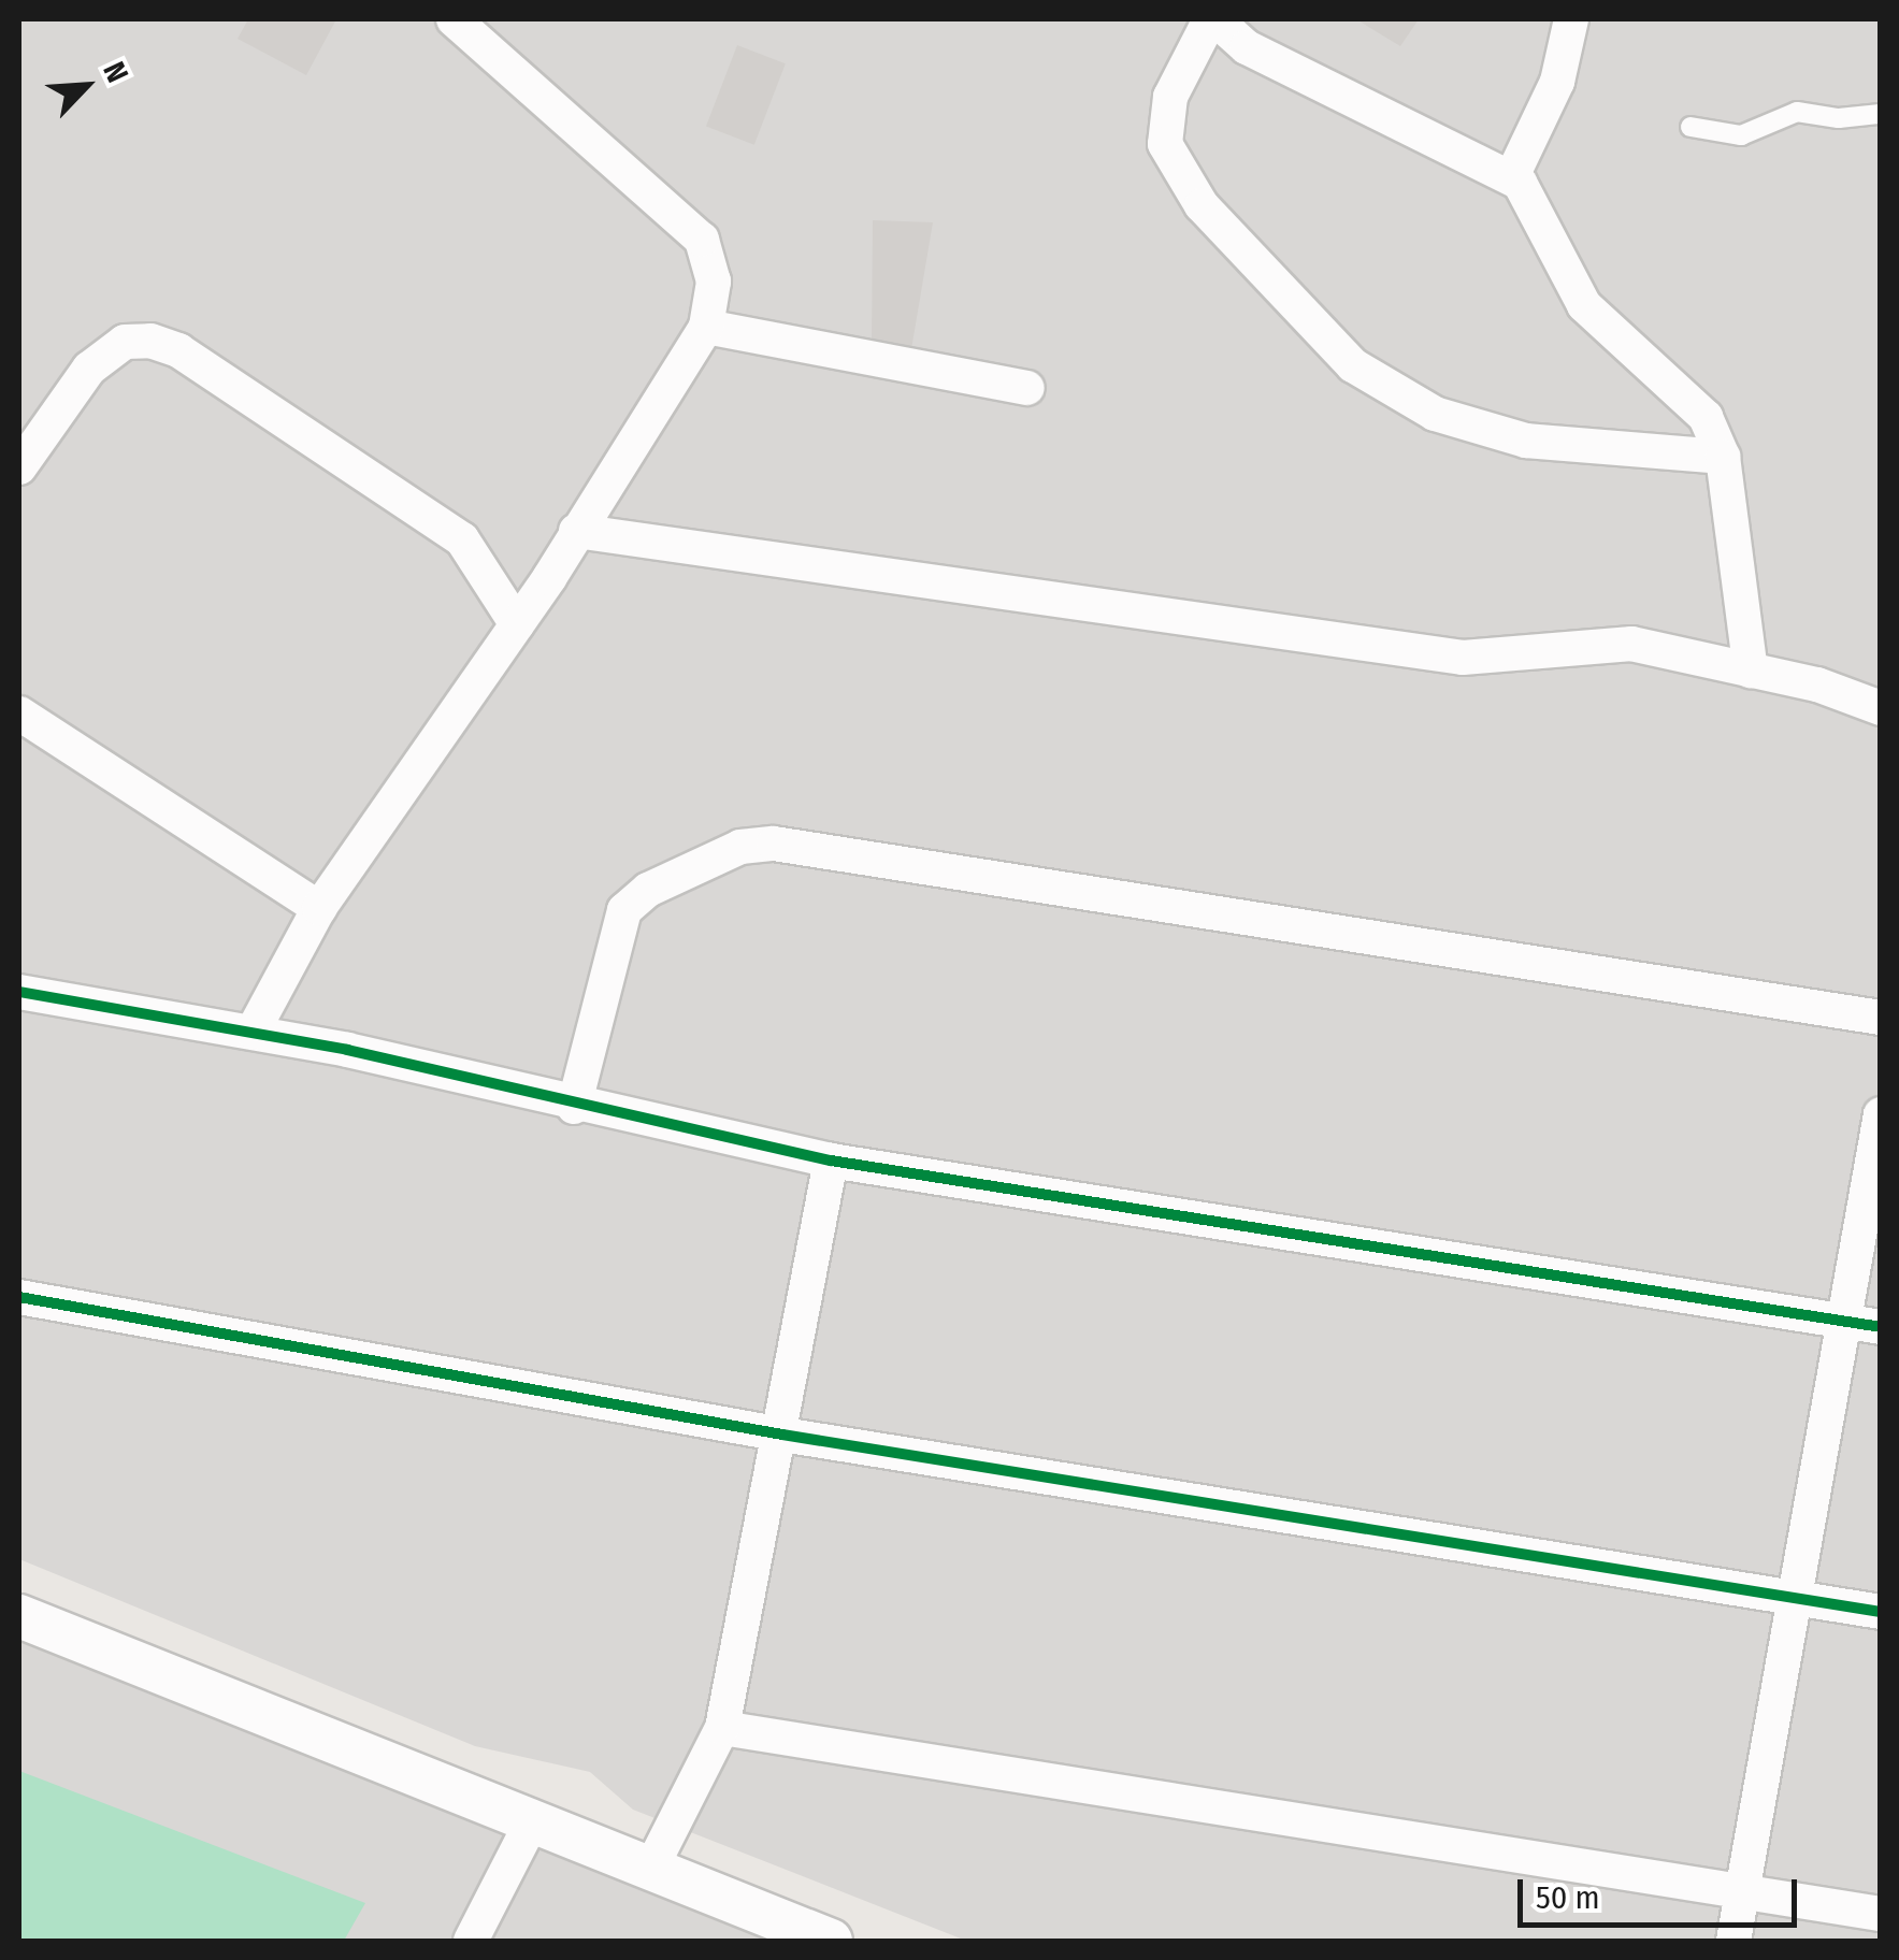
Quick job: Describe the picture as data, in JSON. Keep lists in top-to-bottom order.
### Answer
{
  "scale_bar": "50 m",
  "north": "top right"
}
